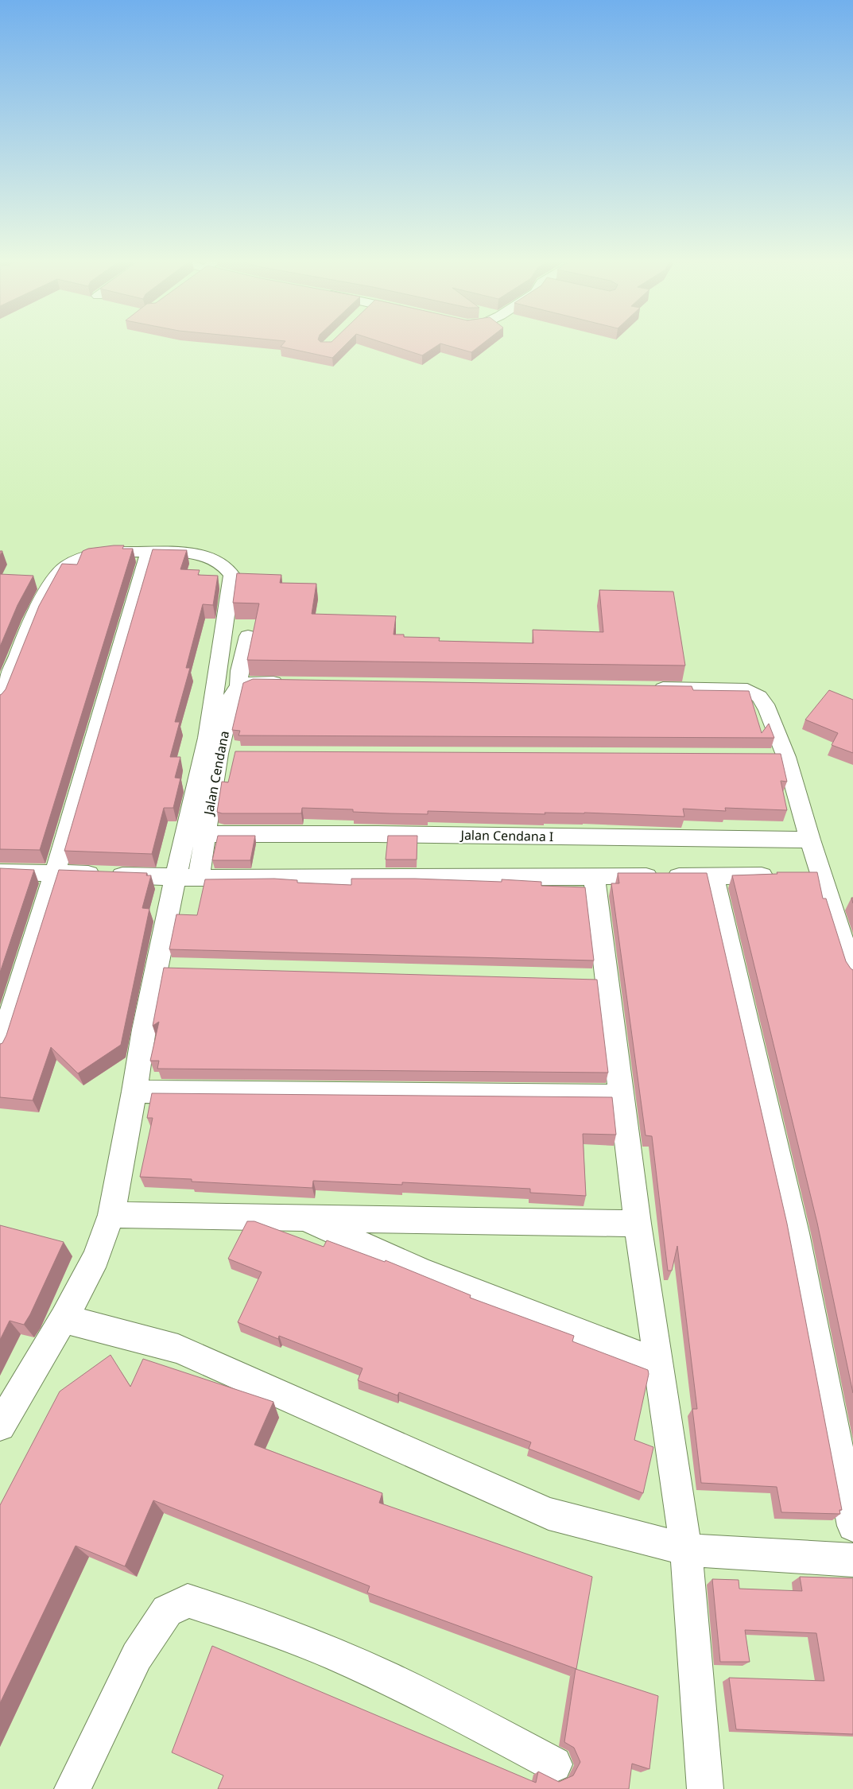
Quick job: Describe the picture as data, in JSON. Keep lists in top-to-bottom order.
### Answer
{
  "streets": {
    "street": ["Jalan Cendana", "Jalan Cendana I"]
  },
  "crossings": [
    ["Jalan Cendana", "Jalan Cendana I"]
  ]
}
